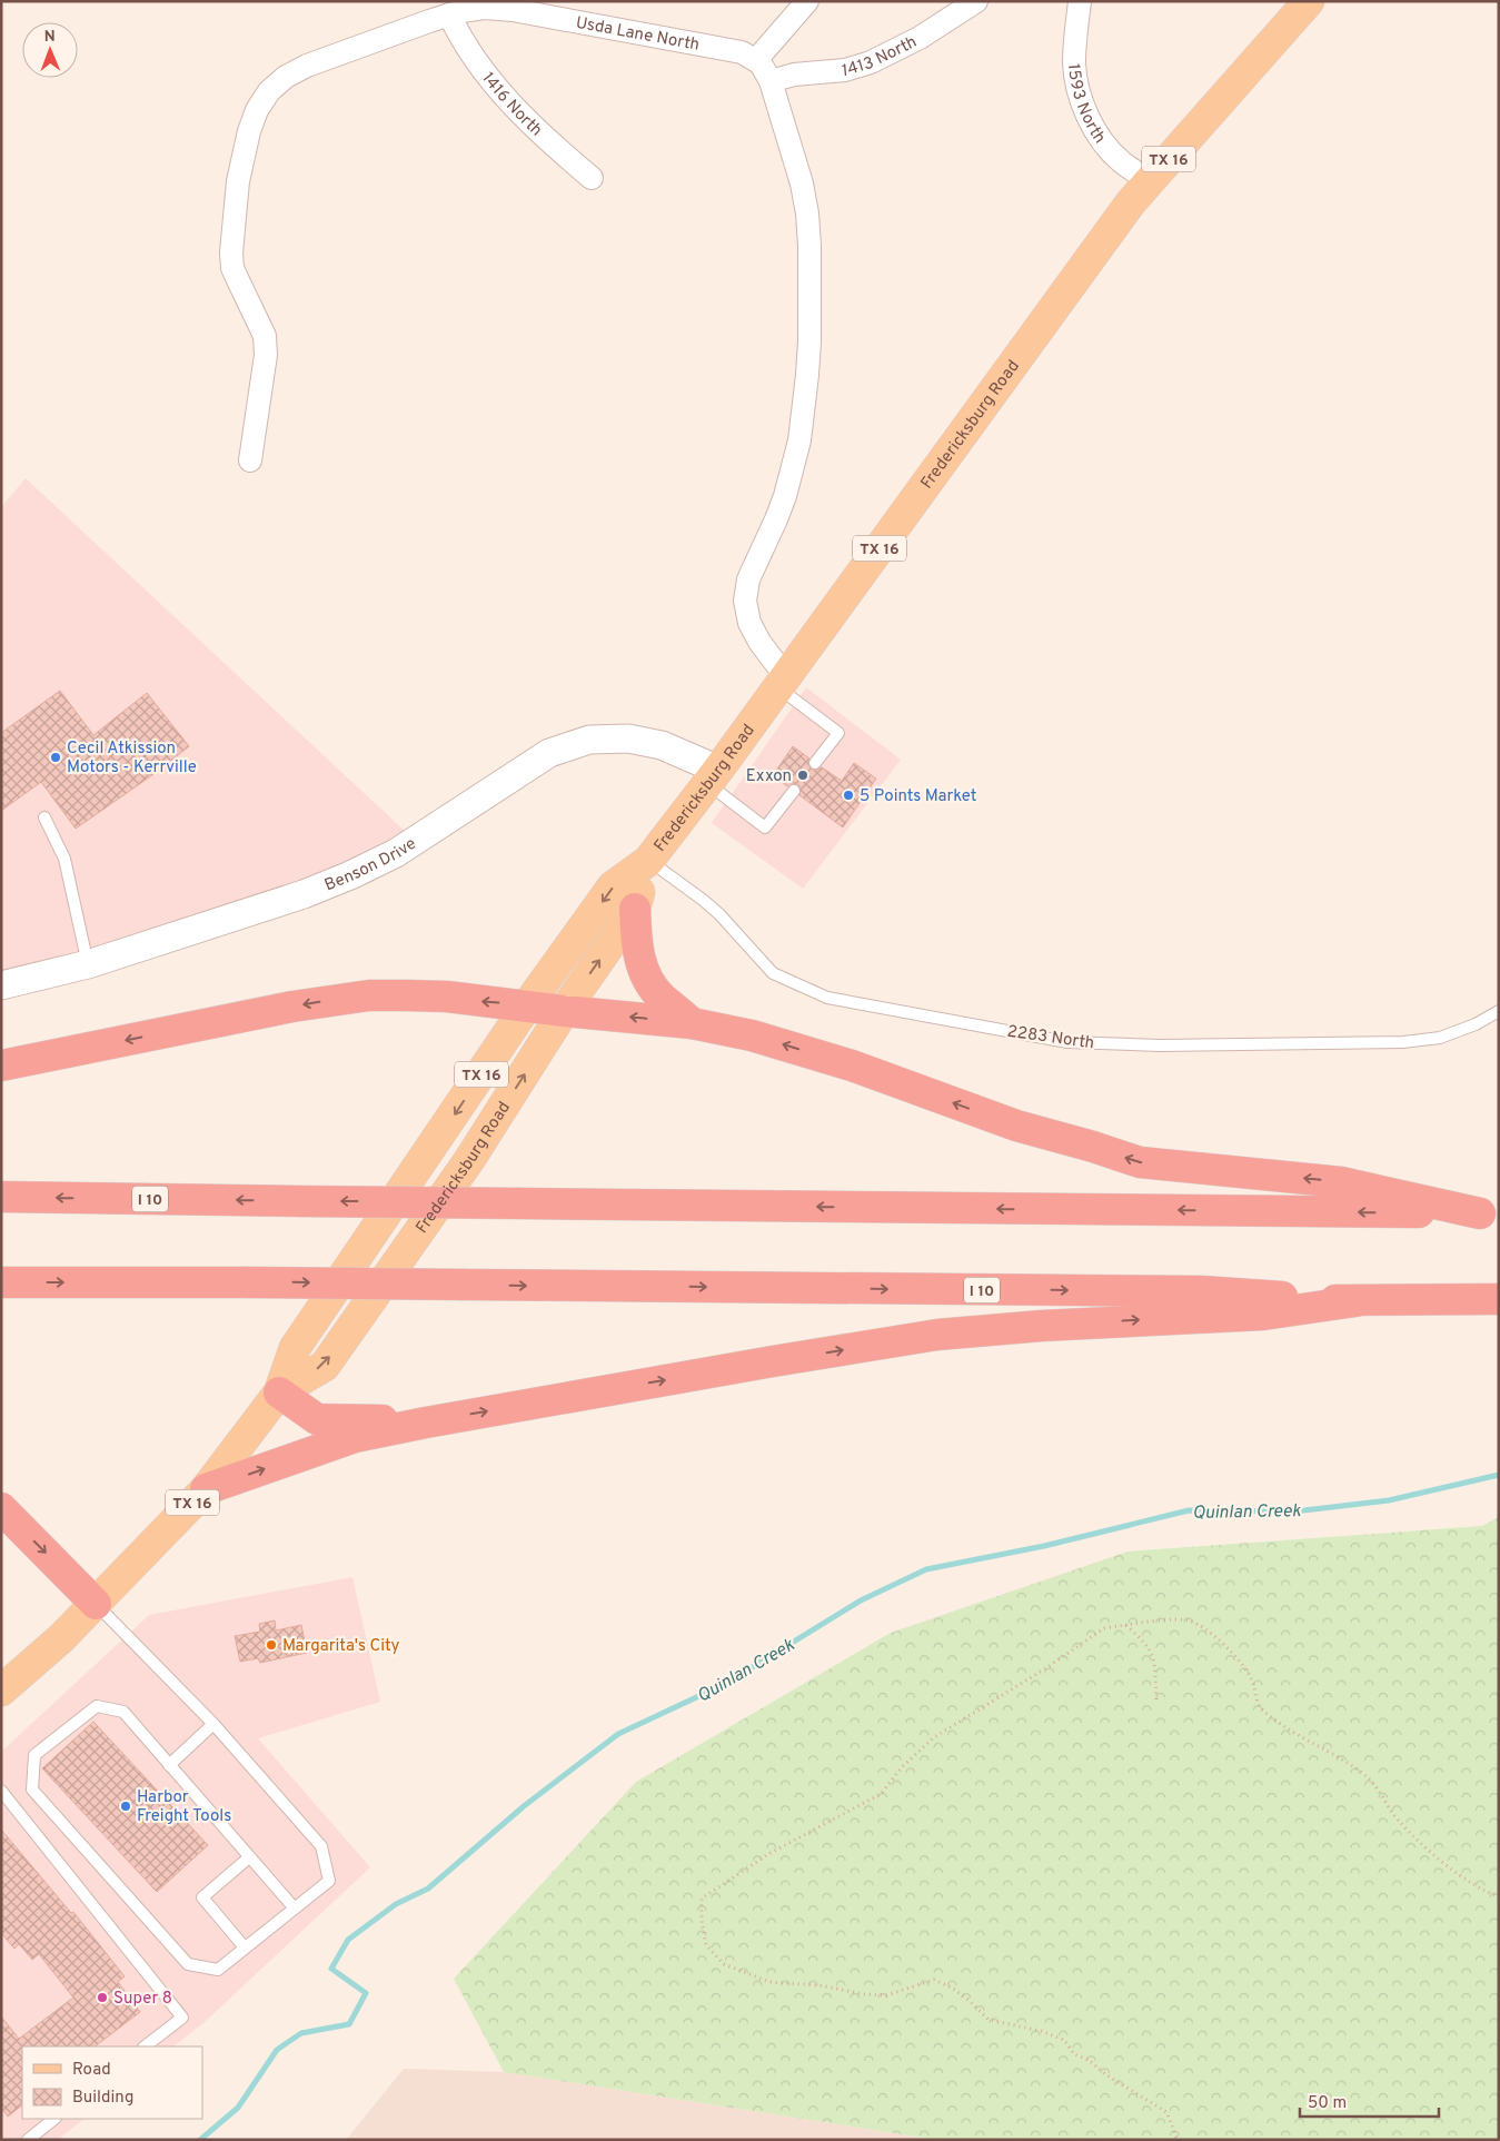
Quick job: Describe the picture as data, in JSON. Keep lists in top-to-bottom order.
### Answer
{
  "streets": {
    "highway": ["I 10"],
    "main road": ["TX 16", "Fredericksburg Road"],
    "street": [
      "Usda Lane North",
      "1413 North",
      "1593 North",
      "1416 North",
      "Benson Drive"
    ],
    "lane": ["2283 North"]
  },
  "crossings": [
    ["Usda Lane North", "1416 North"],
    ["1593 North", "Fredericksburg Road"],
    ["TX 16", "Fredericksburg Road"],
    ["Fredericksburg Road", "Benson Drive"],
    ["Fredericksburg Road", "2283 North"]
  ],
  "water": ["Quinlan Creek"],
  "places": [
    "Cecil Atkission Motors - Kerrville",
    "Exxon",
    "5 Points Market",
    "Margarita's City",
    "Harbor Freight Tools",
    "Super 8"
  ],
  "legend": ["Road", "Building"],
  "scale_bar": "50 m",
  "north": "top"
}
